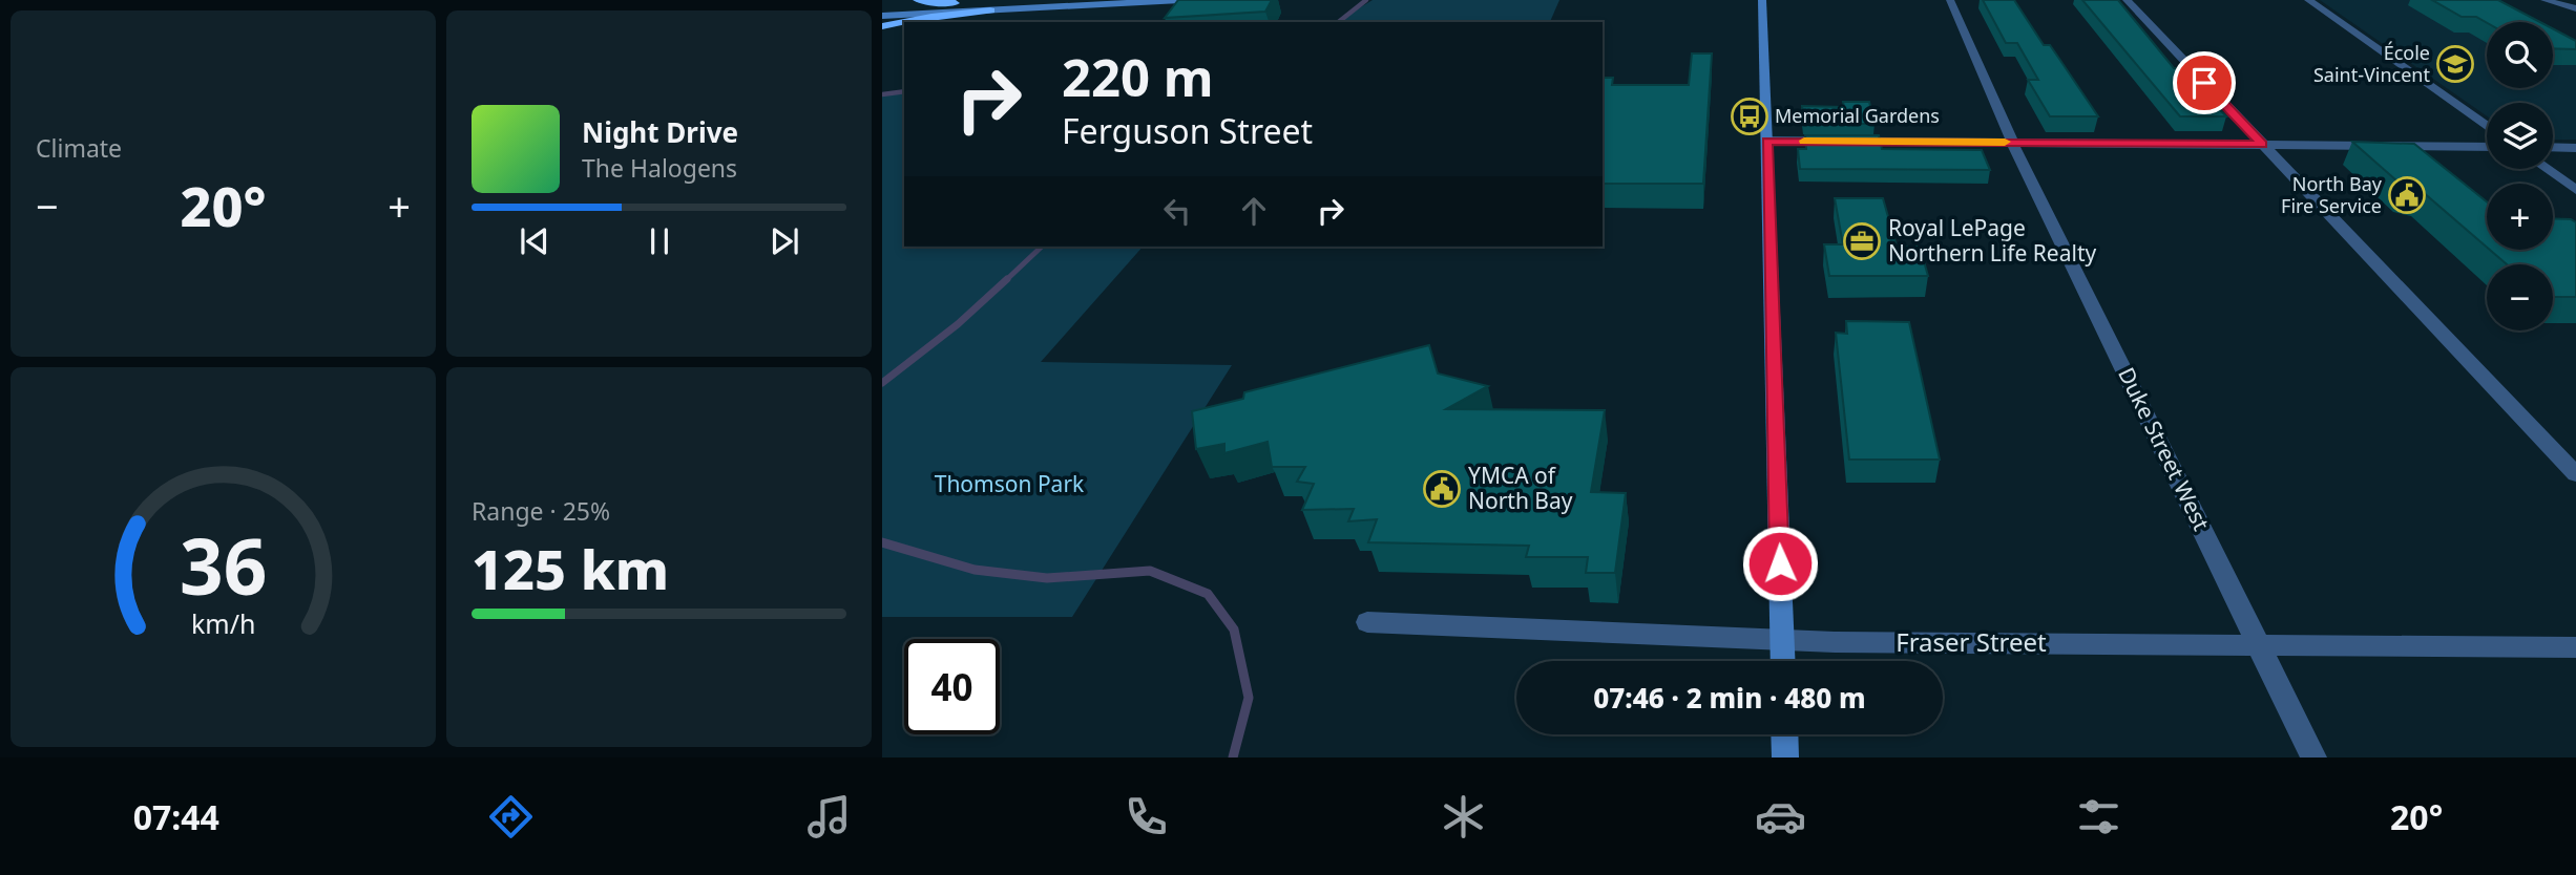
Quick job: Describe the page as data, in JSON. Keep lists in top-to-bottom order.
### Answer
{
  "streets": {
    "street": ["Duke Street West", "Fraser Street"]
  },
  "crossings": [
    ["Duke Street West", "Fraser Street"]
  ],
  "parks": ["Thomson Park"],
  "places": {
    "school or university": ["École Saint-Vincent"],
    "bus stop": ["Memorial Gardens"],
    "public building": ["North Bay Fire Service", "YMCA of North Bay"],
    "office": ["Royal LePage Northern Life Realty"]
  },
  "page": {
    "tile": [
      "Climate",
      ["Range · 25%", "125 km"]
    ],
    "map_buttons": ["+", "−"],
    "turn": ["220 m", "Ferguson Street"],
    "song": ["Night Drive", "The Halogens"],
    "heat": ["−", "20°", "+"],
    "limit": "40",
    "trip": "07:46 · 2 min · 480 m",
    "tabs": ["07:44", "20°"],
    "gauge": ["36", "km/h"]
  }
}
